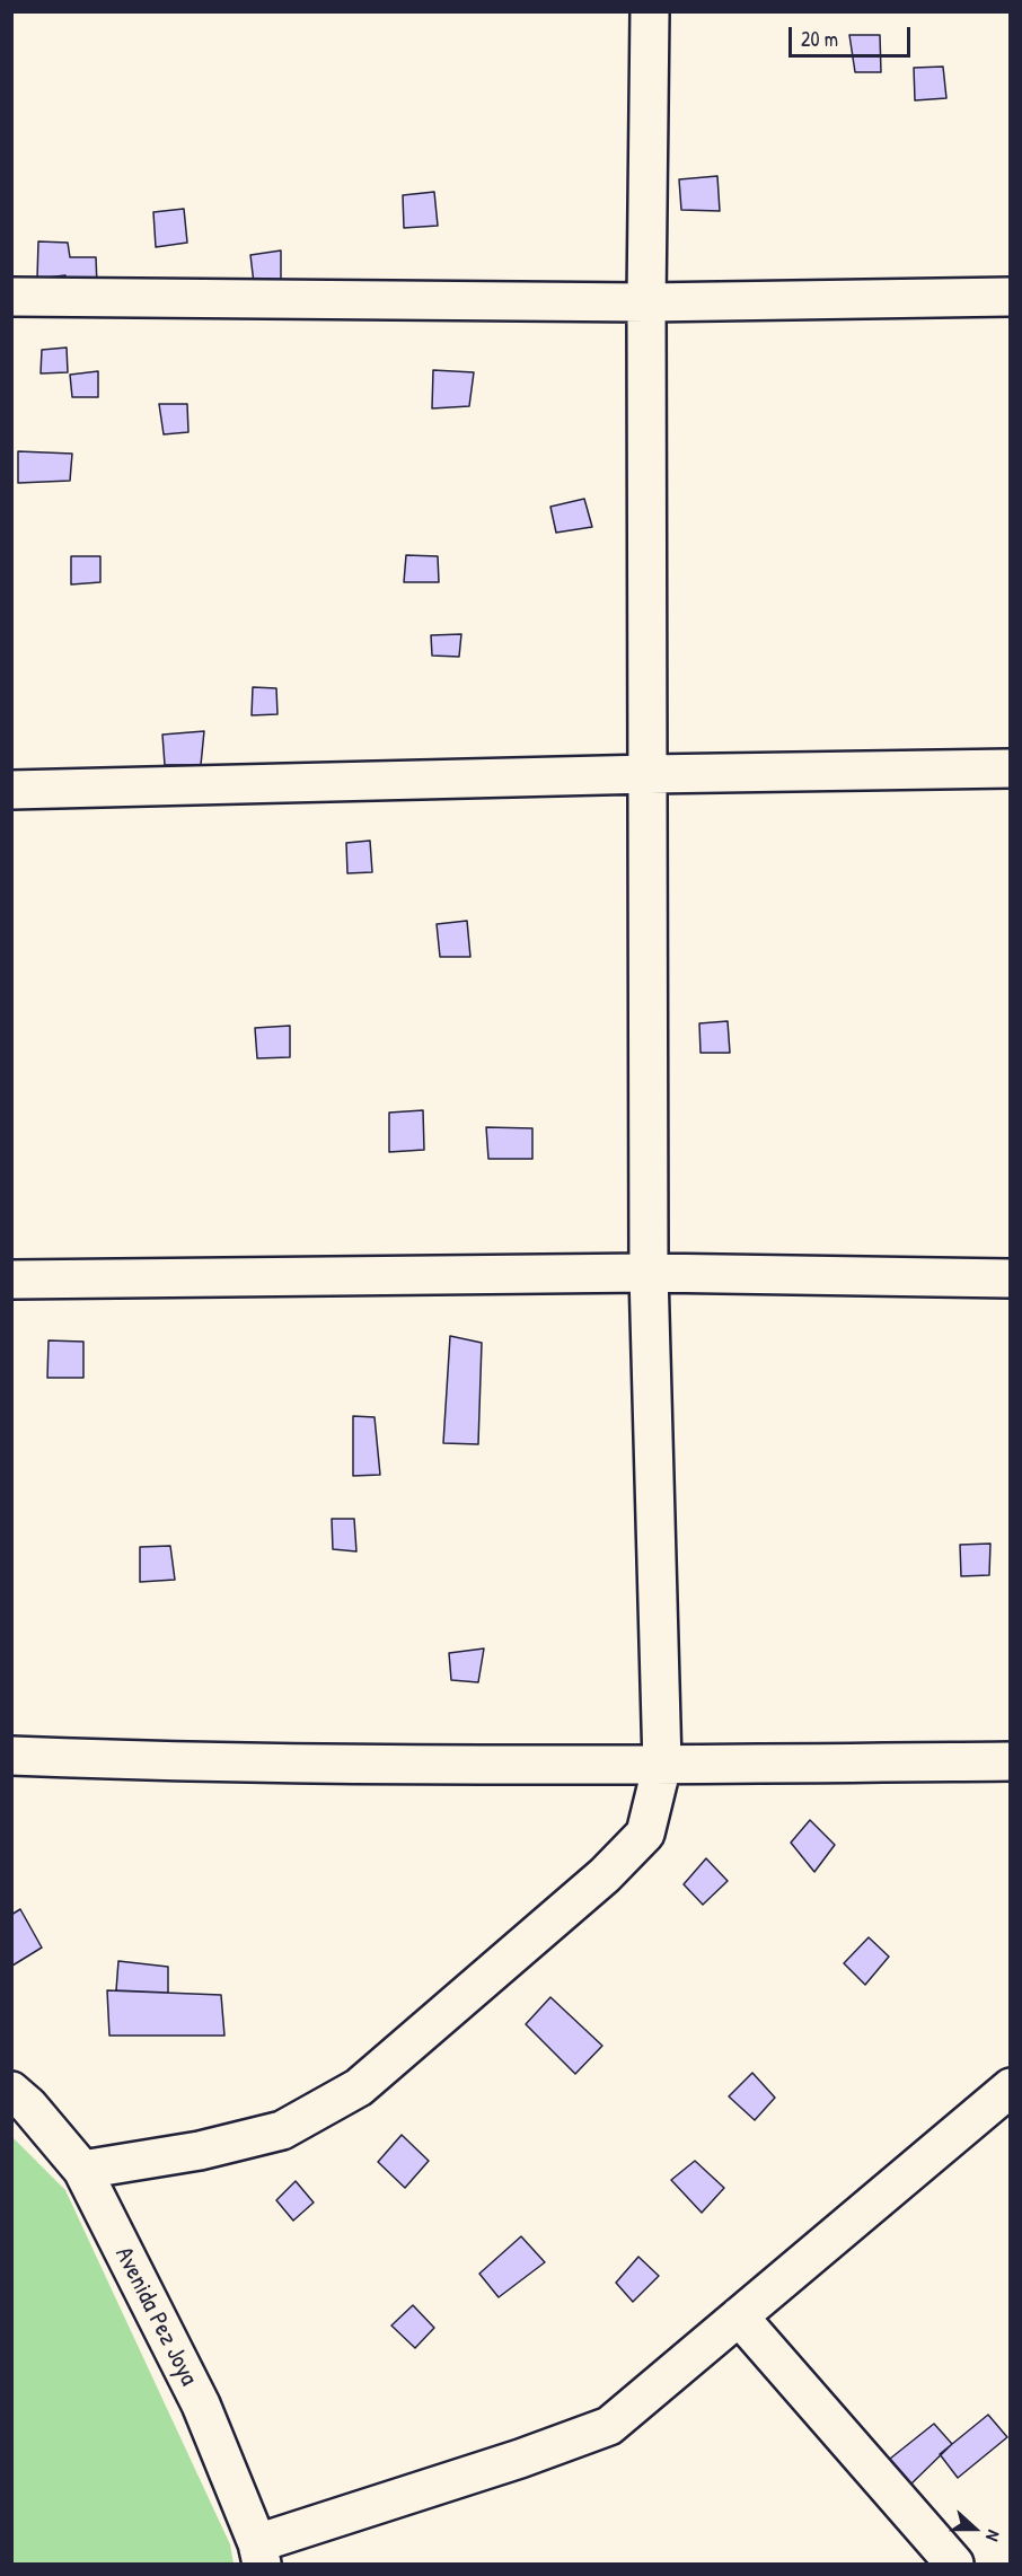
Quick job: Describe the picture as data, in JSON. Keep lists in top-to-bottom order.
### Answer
{
  "streets": {
    "street": ["Avenida Pez Joya"]
  },
  "scale_bar": "20 m",
  "north": "right"
}
